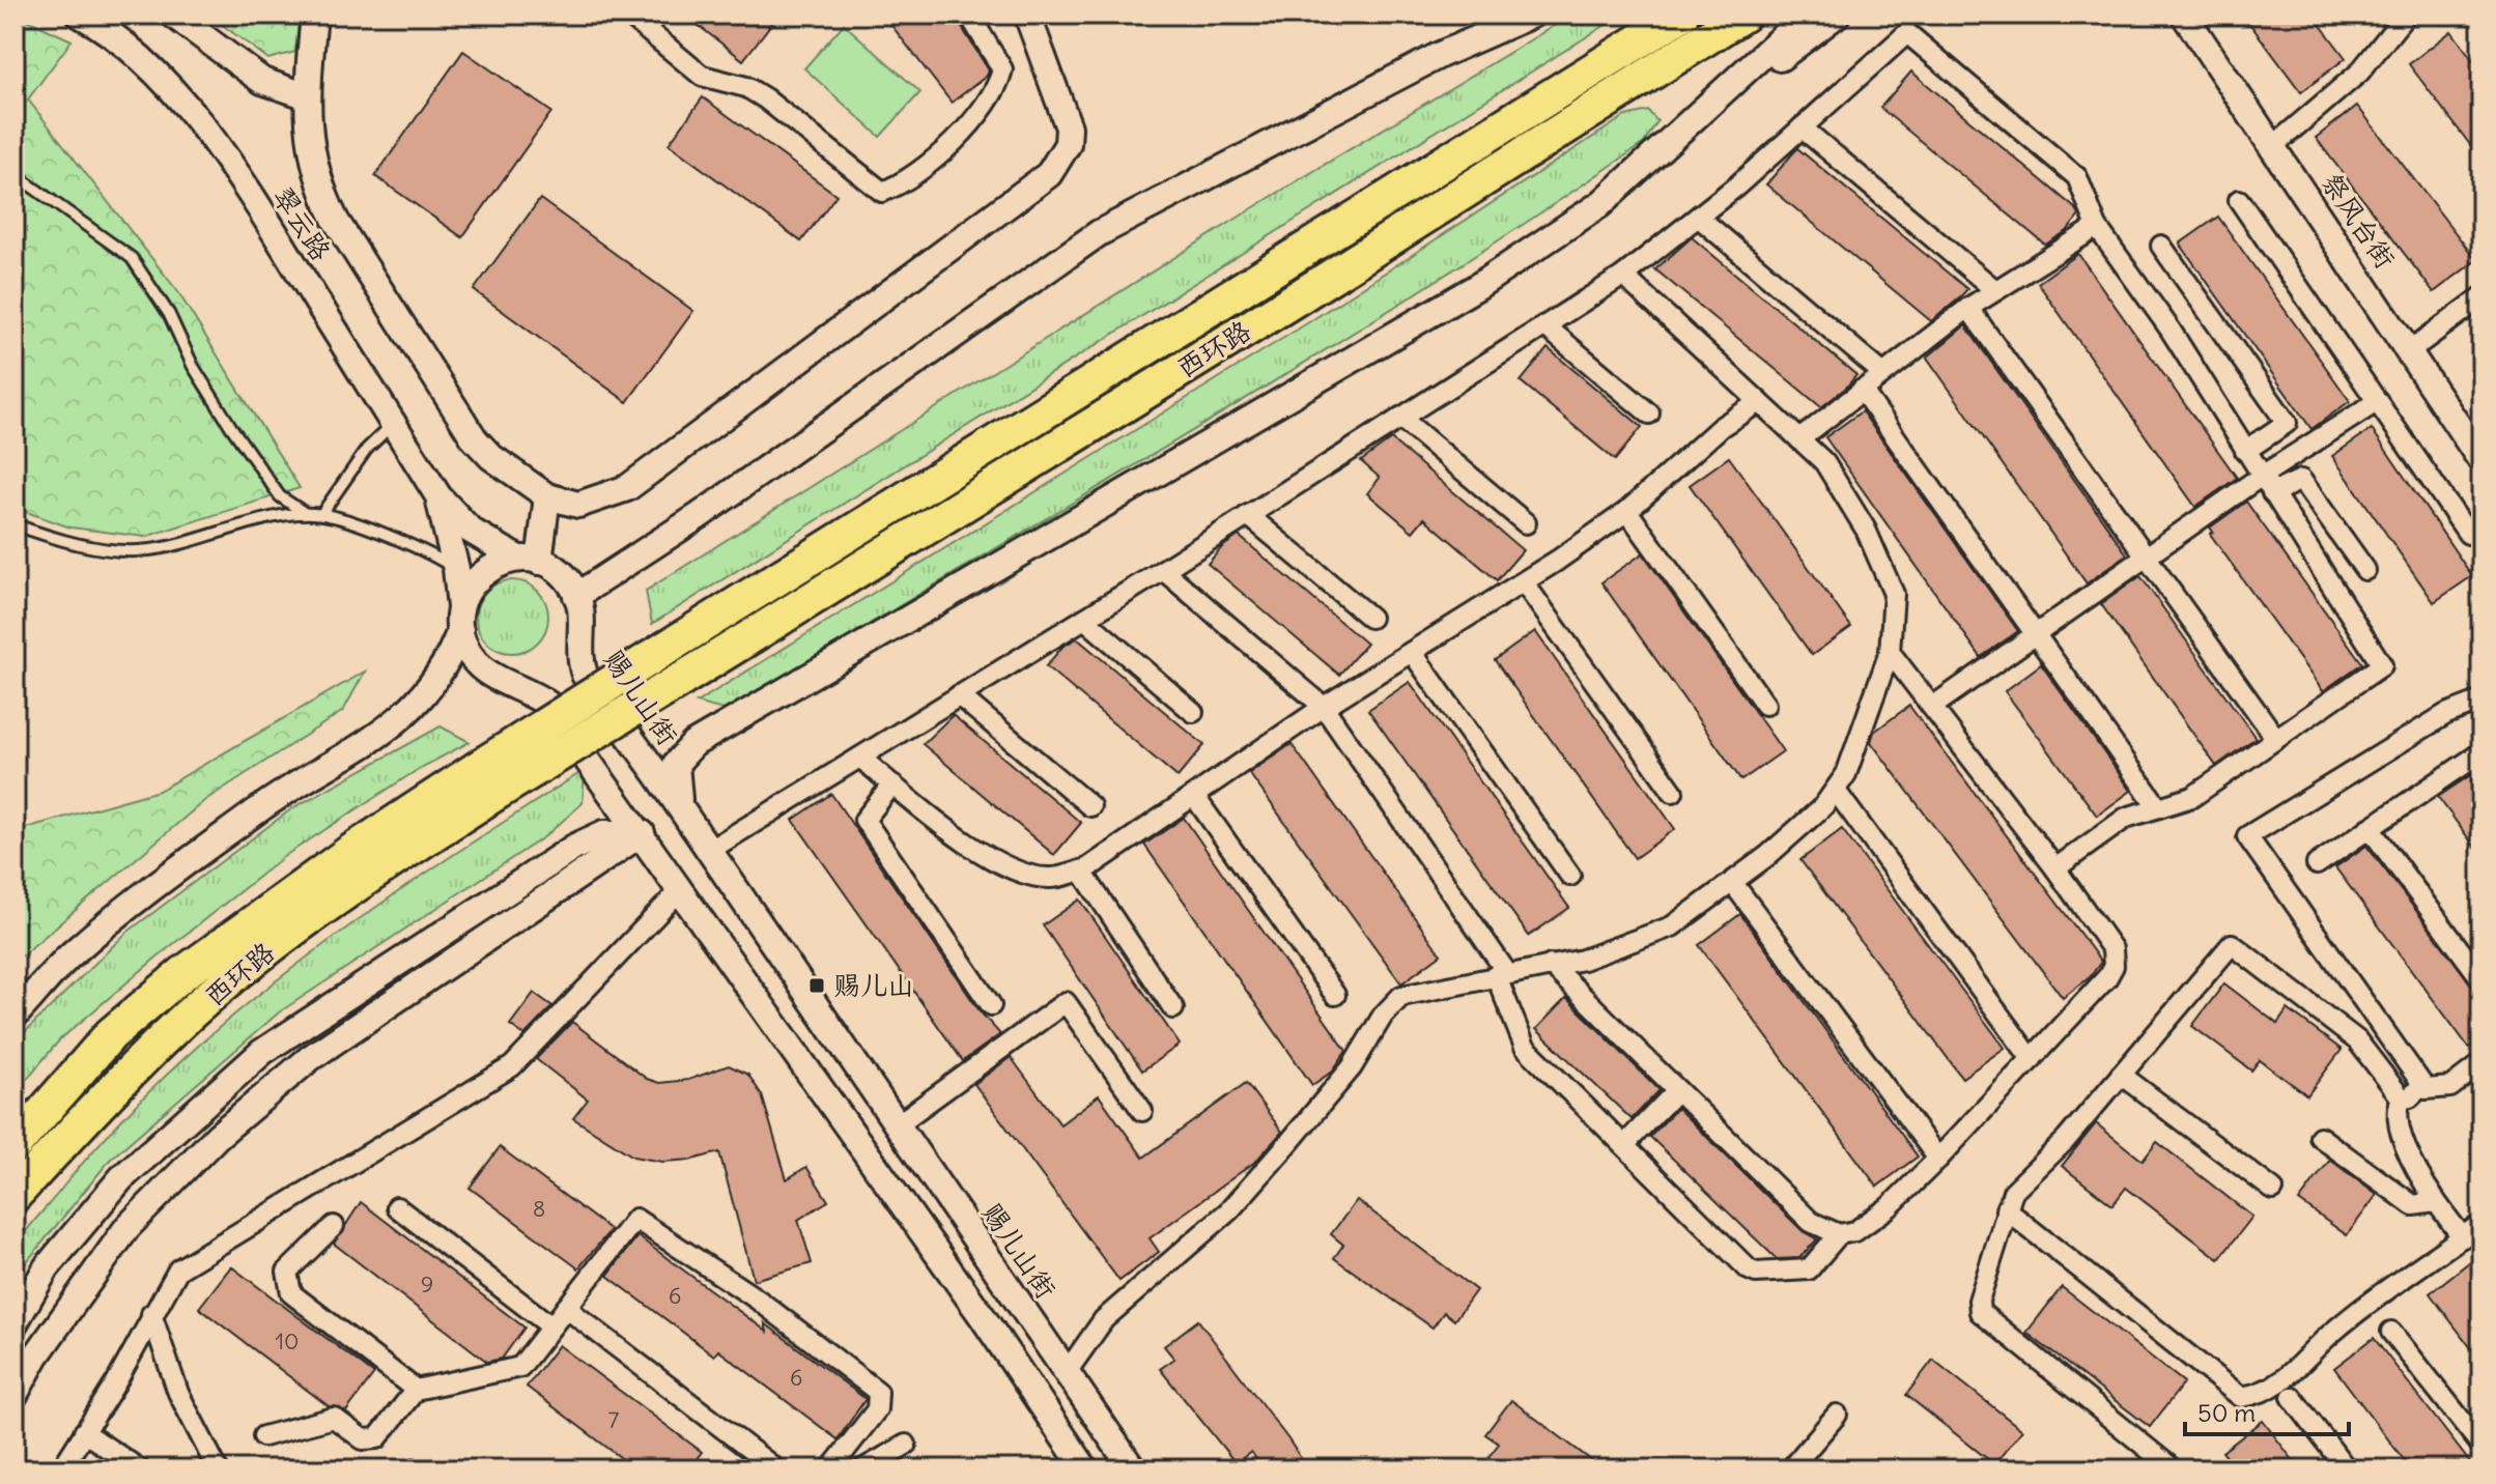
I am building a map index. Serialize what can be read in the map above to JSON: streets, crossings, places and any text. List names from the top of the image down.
{
  "streets": {
    "highway": ["西环路"],
    "main road": ["祭风台街", "翠云路", "赐儿山街"]
  },
  "places": {
    "transit": ["赐儿山"]
  },
  "house_numbers": [
    "8",
    "9",
    "6",
    "10",
    "6",
    "7"
  ],
  "scale_bar": "50 m"
}
